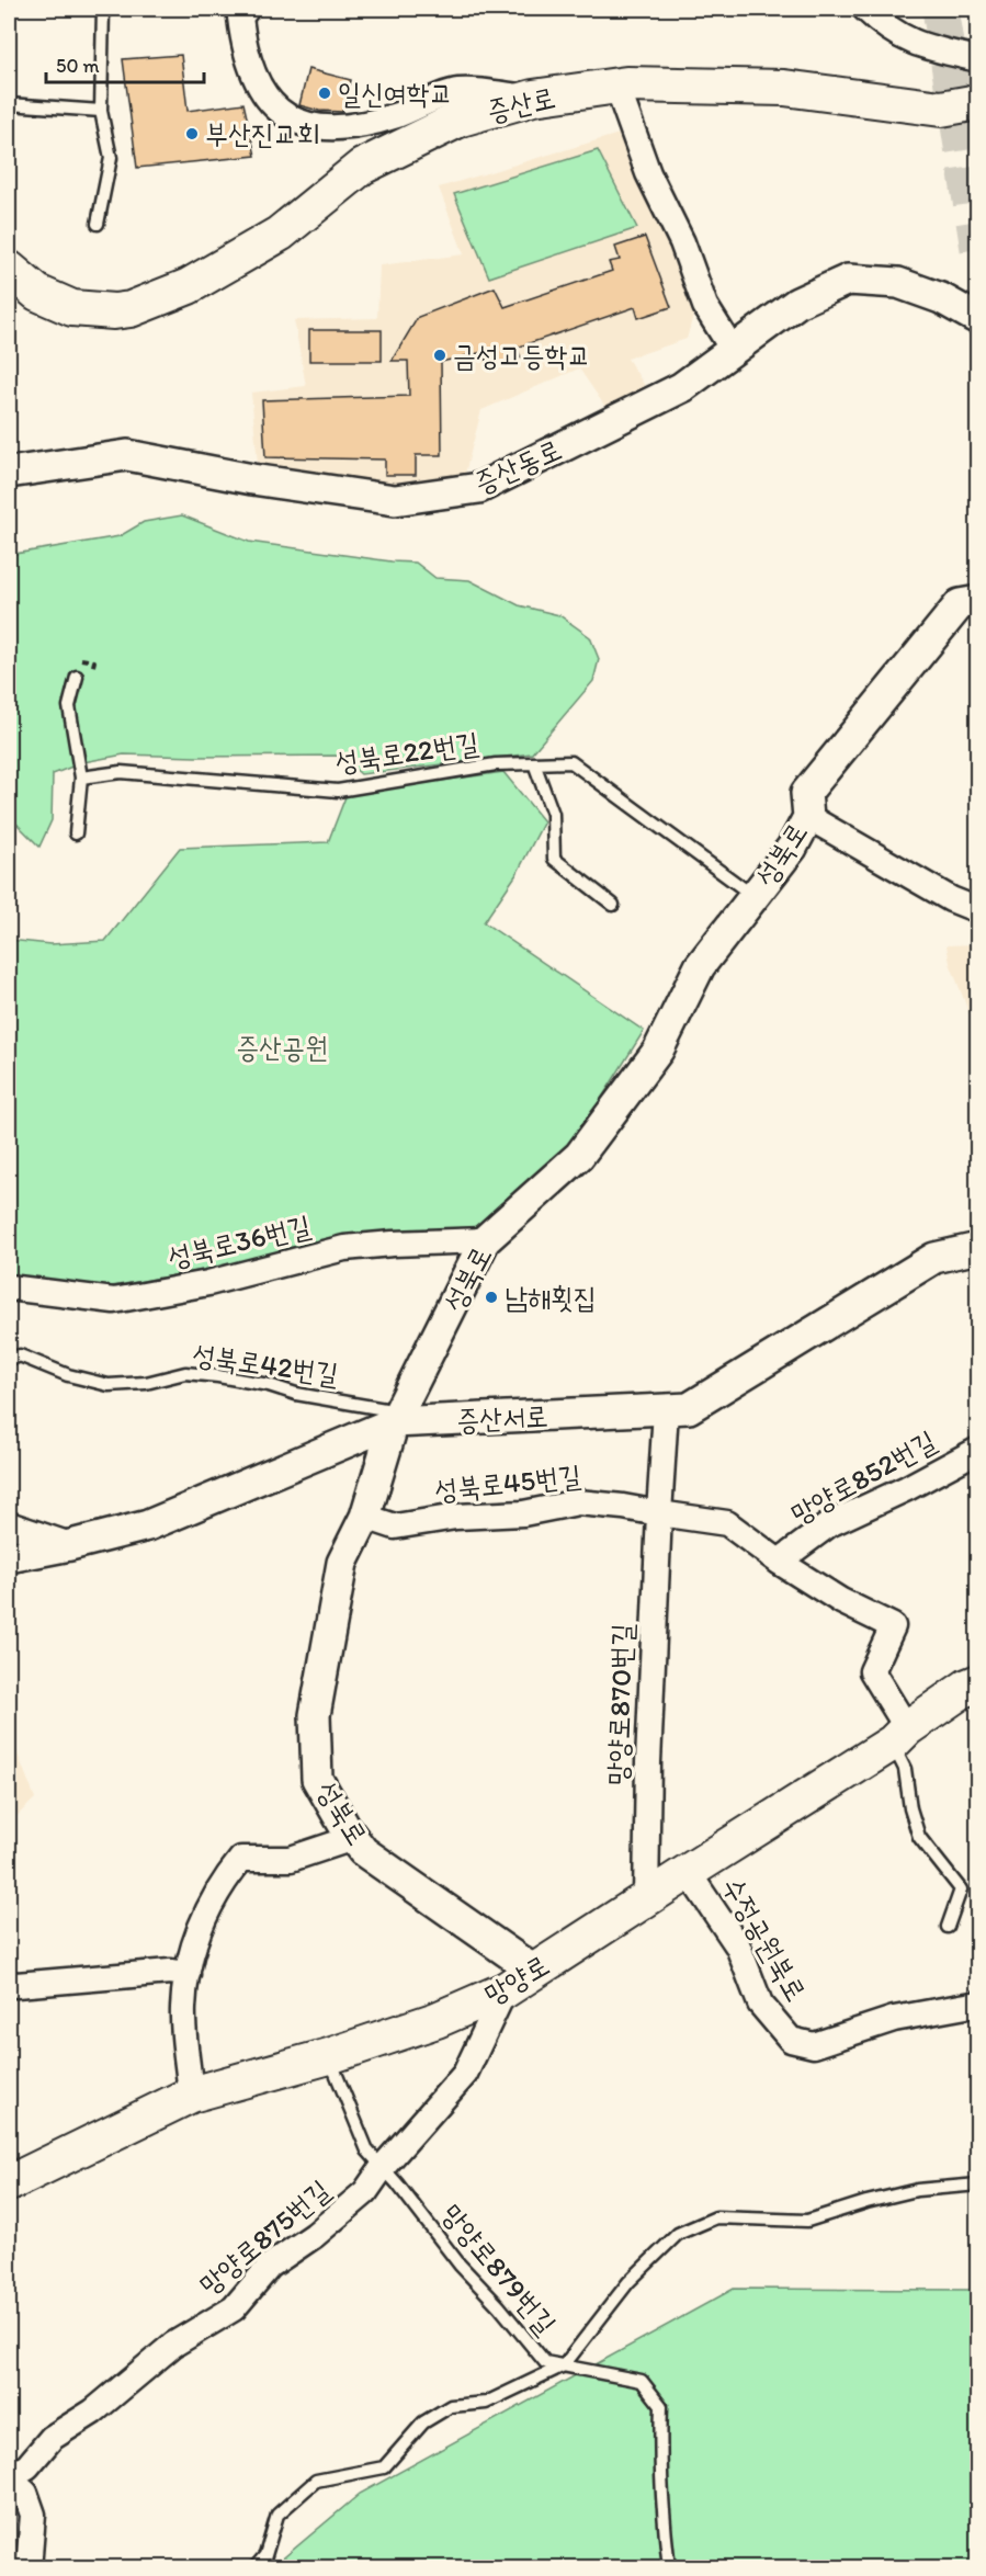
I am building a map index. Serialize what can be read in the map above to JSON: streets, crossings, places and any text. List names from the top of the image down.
{
  "streets": {
    "main road": ["증산로", "망양로"],
    "street": [
      "증산동로",
      "성북로",
      "성북로36번길",
      "증산서로",
      "망양로852번길",
      "성북로45번길",
      "망양로870번길",
      "수정공원북로",
      "망양로875번길"
    ],
    "lane": ["성북로22번길", "성북로42번길", "망양로879번길"]
  },
  "crossings": [
    ["성북로22번길", "성북로"],
    ["성북로", "성북로36번길"],
    ["성북로", "성북로42번길"],
    ["성북로", "증산서로"],
    ["성북로", "성북로45번길"],
    ["성북로", "망양로"],
    ["성북로42번길", "증산서로"],
    ["망양로852번길", "성북로45번길"],
    ["망양로852번길", "망양로870번길"],
    ["성북로45번길", "망양로870번길"],
    ["망양로870번길", "망양로"],
    ["수정공원북로", "망양로"],
    ["망양로", "망양로875번길"],
    ["망양로", "망양로879번길"],
    ["망양로875번길", "망양로879번길"]
  ],
  "parks": ["증산공원"],
  "places": [
    "일신여학교",
    "부산진교회",
    "금성고등학교",
    "남해횟집"
  ],
  "scale_bar": "50 m"
}
